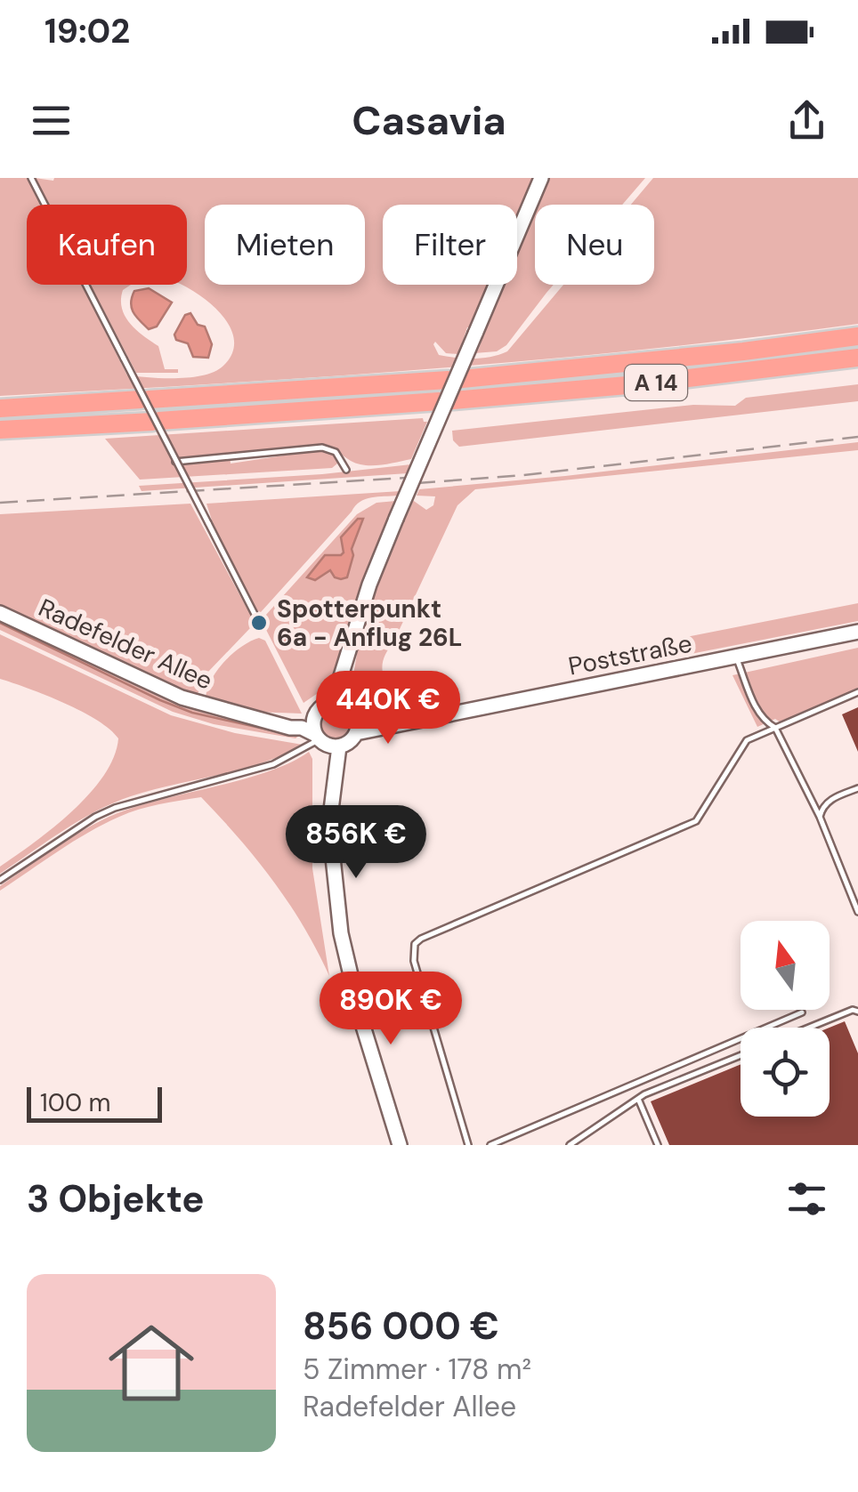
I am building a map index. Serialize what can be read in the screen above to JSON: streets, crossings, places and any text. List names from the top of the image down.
{
  "streets": {
    "highway": ["A 14"],
    "main road": ["Radefelder Allee", "Poststraße"]
  },
  "crossings": [
    ["Radefelder Allee", "Poststraße"]
  ],
  "places": ["Spotterpunkt 6a - Anflug 26L"],
  "scale_bar": "100 m",
  "north": "top",
  "page": {
    "status": "19:02",
    "header": "Casavia",
    "chip": [
      "Kaufen",
      "Mieten",
      "Filter",
      "Neu"
    ],
    "price": ["440K €", "856K €", "890K €"],
    "scale": "100 m",
    "heading": "3 Objekte",
    "list": [
      {
        "name": "856 000 €",
        "note": "5 Zimmer · 178 m² · Radefelder Allee"
      }
    ]
  }
}
